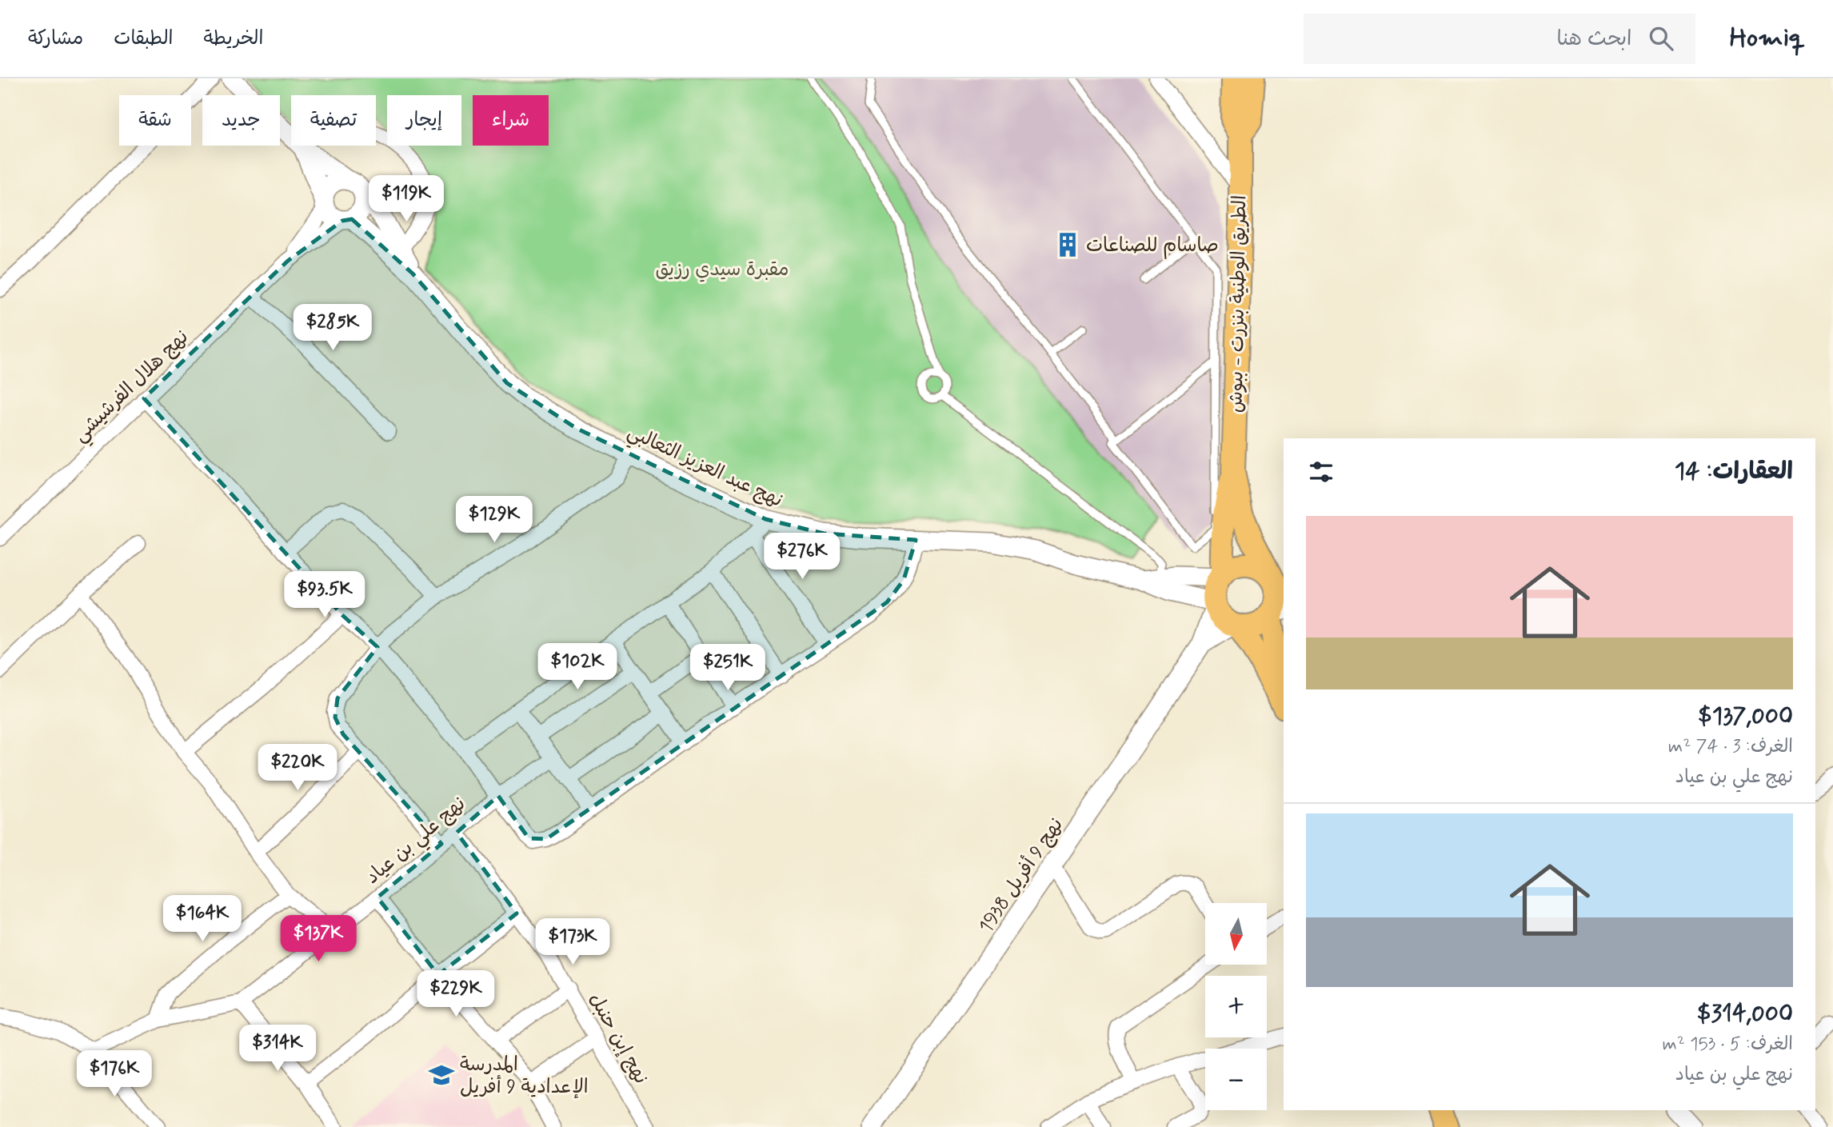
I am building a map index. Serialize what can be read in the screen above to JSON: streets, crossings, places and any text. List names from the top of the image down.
{
  "streets": {
    "main road": ["الطريق الوطنية بنزرت - ببوش"],
    "street": [
      "نهج هلال الفرشيشي",
      "نهج عبد العزيز الثعالبي",
      "نهج علي بن عياد",
      "نهج 9 أفريل 1938",
      "نهج إبن حنبل"
    ]
  },
  "crossings": [
    ["نهج هلال الفرشيشي", "نهج عبد العزيز الثعالبي"],
    ["نهج علي بن عياد", "نهج إبن حنبل"]
  ],
  "parks": ["مقبرة سيدي رزيق"],
  "places": {
    "building": ["صاسام للصناعات"],
    "school or university": ["المدرسة الإعدادية 9 أفريل"]
  },
  "north": "bottom",
  "page": {
    "header": "Homiq",
    "search": "ابحث هنا",
    "nav": ["الخريطة", "الطبقات", "مشاركة"],
    "chip": [
      "شراء",
      "إيجار",
      "تصفية",
      "جديد",
      "شقة"
    ],
    "price": [
      "$119K",
      "$285K",
      "$129K",
      "$276K",
      "$93.5K",
      "$102K",
      "$251K",
      "$220K",
      "$164K",
      "$137K",
      "$173K",
      "$229K",
      "$314K",
      "$176K"
    ],
    "heading": "العقارات: 14",
    "list": [
      {
        "name": "$137,000",
        "note": "الغرف: 3 · 74 m² · نهج علي بن عياد"
      },
      {
        "name": "$314,000",
        "note": "الغرف: 5 · 153 m² · نهج علي بن عياد"
      }
    ],
    "map_buttons": ["+", "−"]
  }
}
